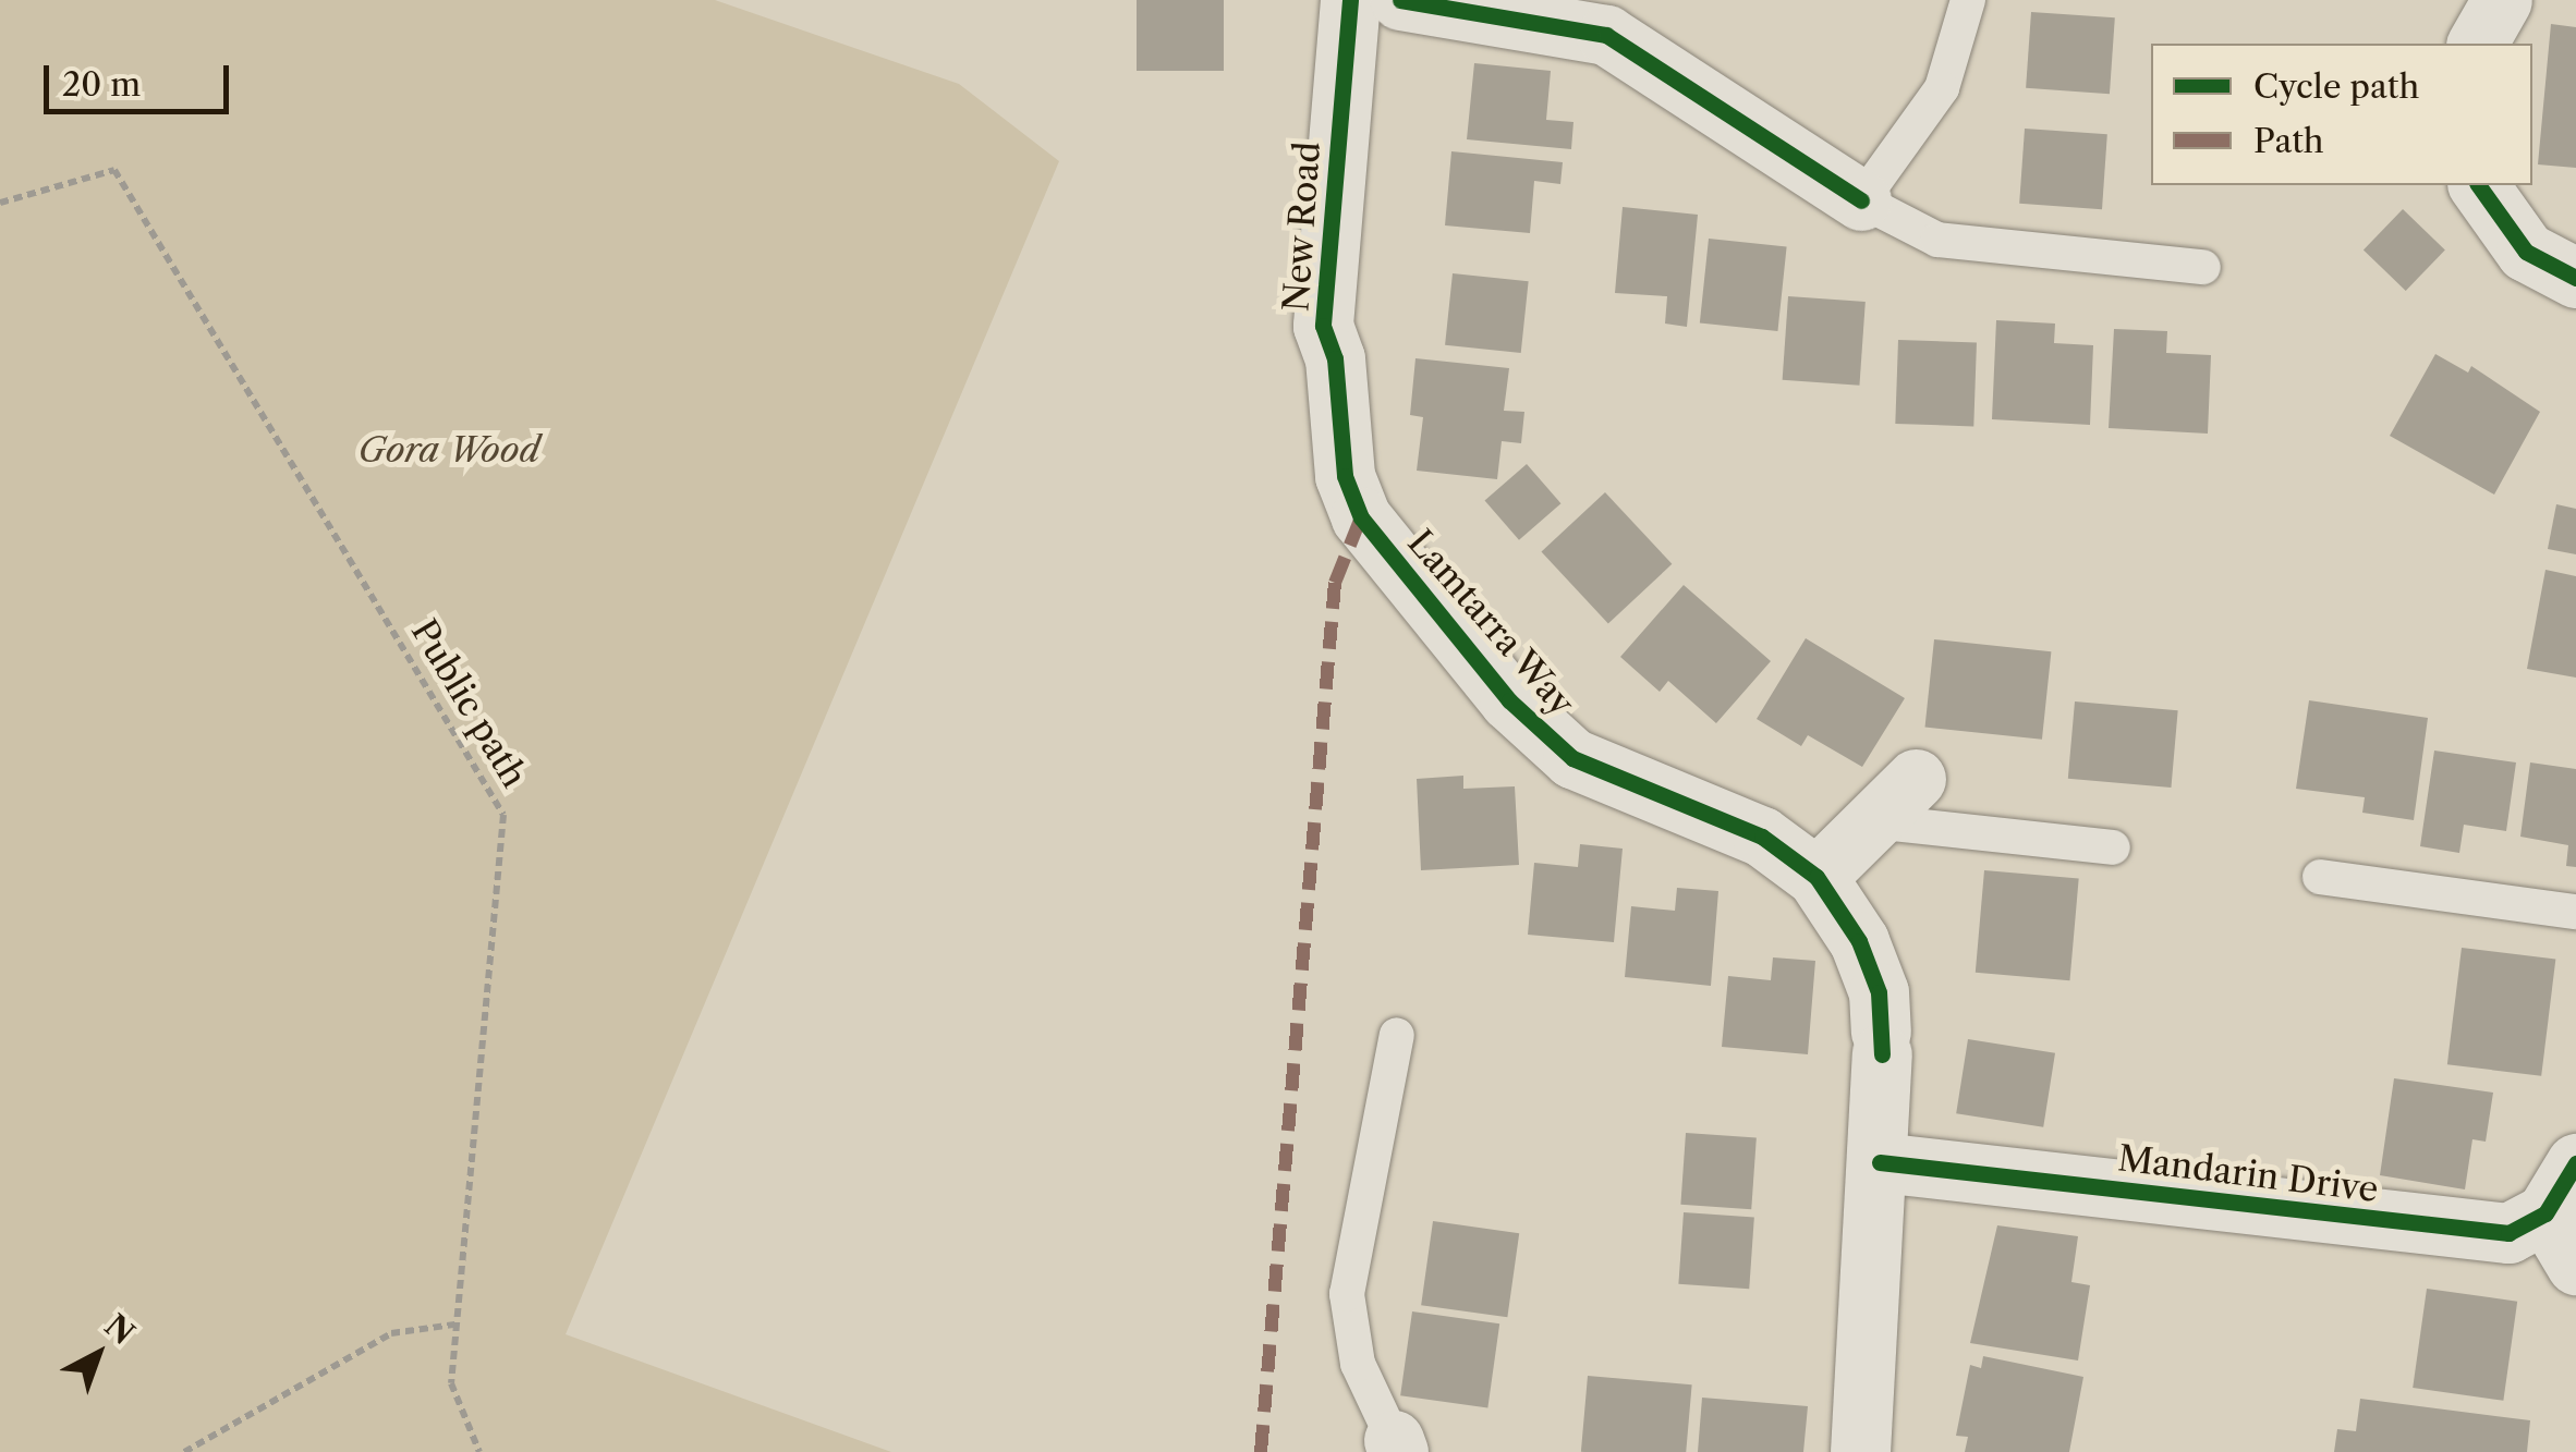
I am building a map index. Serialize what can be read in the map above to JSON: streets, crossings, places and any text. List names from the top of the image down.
{
  "streets": {
    "street": ["New Road", "Lamtarra Way", "Mandarin Drive"],
    "path": ["Public path"]
  },
  "crossings": [
    ["New Road", "Lamtarra Way"],
    ["Lamtarra Way", "Mandarin Drive"]
  ],
  "parks": ["Gora Wood"],
  "legend": ["Cycle path", "Path"],
  "scale_bar": "20 m",
  "north": "top right"
}
